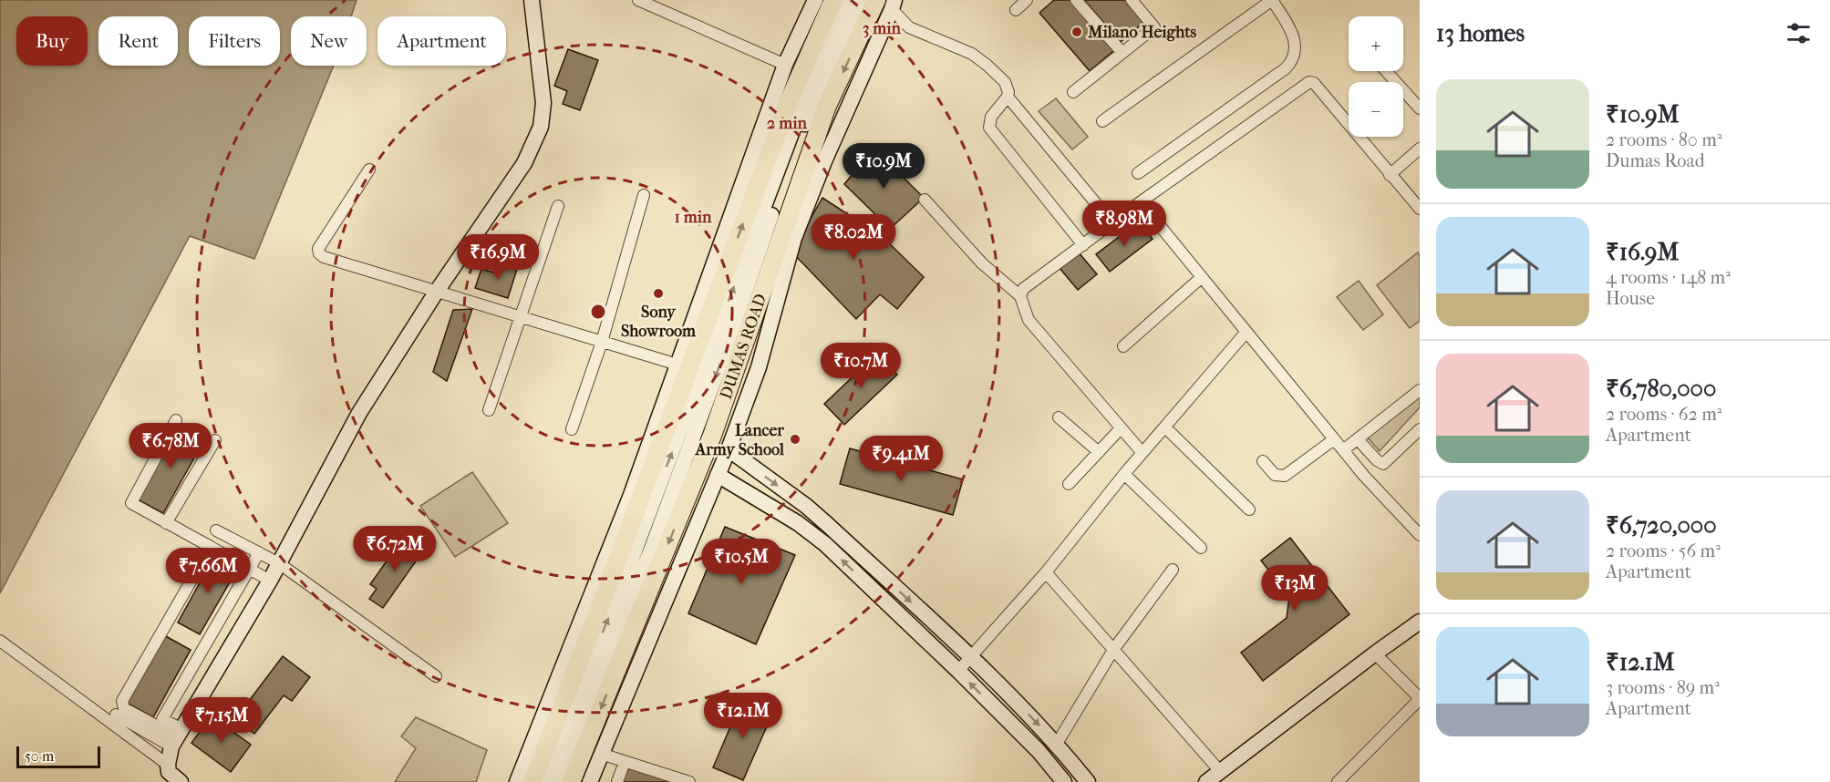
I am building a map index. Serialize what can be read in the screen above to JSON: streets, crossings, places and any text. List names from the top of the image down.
{
  "streets": {
    "main road": ["DUMAS ROAD"]
  },
  "places": ["Milano Heights", "Sony Showroom", "Lancer Army School"],
  "scale_bar": "50 m",
  "page": {
    "heading": "13 homes",
    "map_buttons": ["+", "−"],
    "chip": [
      "Buy",
      "Rent",
      "Filters",
      "New",
      "Apartment"
    ],
    "list": [
      {
        "name": "₹10.9M",
        "note": "2 rooms · 80 m² · Dumas Road"
      },
      {
        "name": "₹16.9M",
        "note": "4 rooms · 148 m² · House"
      },
      {
        "name": "₹6,780,000",
        "note": "2 rooms · 62 m² · Apartment"
      },
      {
        "name": "₹6,720,000",
        "note": "2 rooms · 56 m² · Apartment"
      },
      {
        "name": "₹12.1M",
        "note": "3 rooms · 89 m² · Apartment"
      }
    ],
    "price": [
      "₹10.9M",
      "₹8.98M",
      "₹8.02M",
      "₹16.9M",
      "₹10.7M",
      "₹6.78M",
      "₹9.41M",
      "₹6.72M",
      "₹10.5M",
      "₹7.66M",
      "₹13M",
      "₹12.1M",
      "₹7.15M"
    ],
    "scale": "50 m"
  },
  "rings": ["3 min", "2 min", "1 min"]
}
